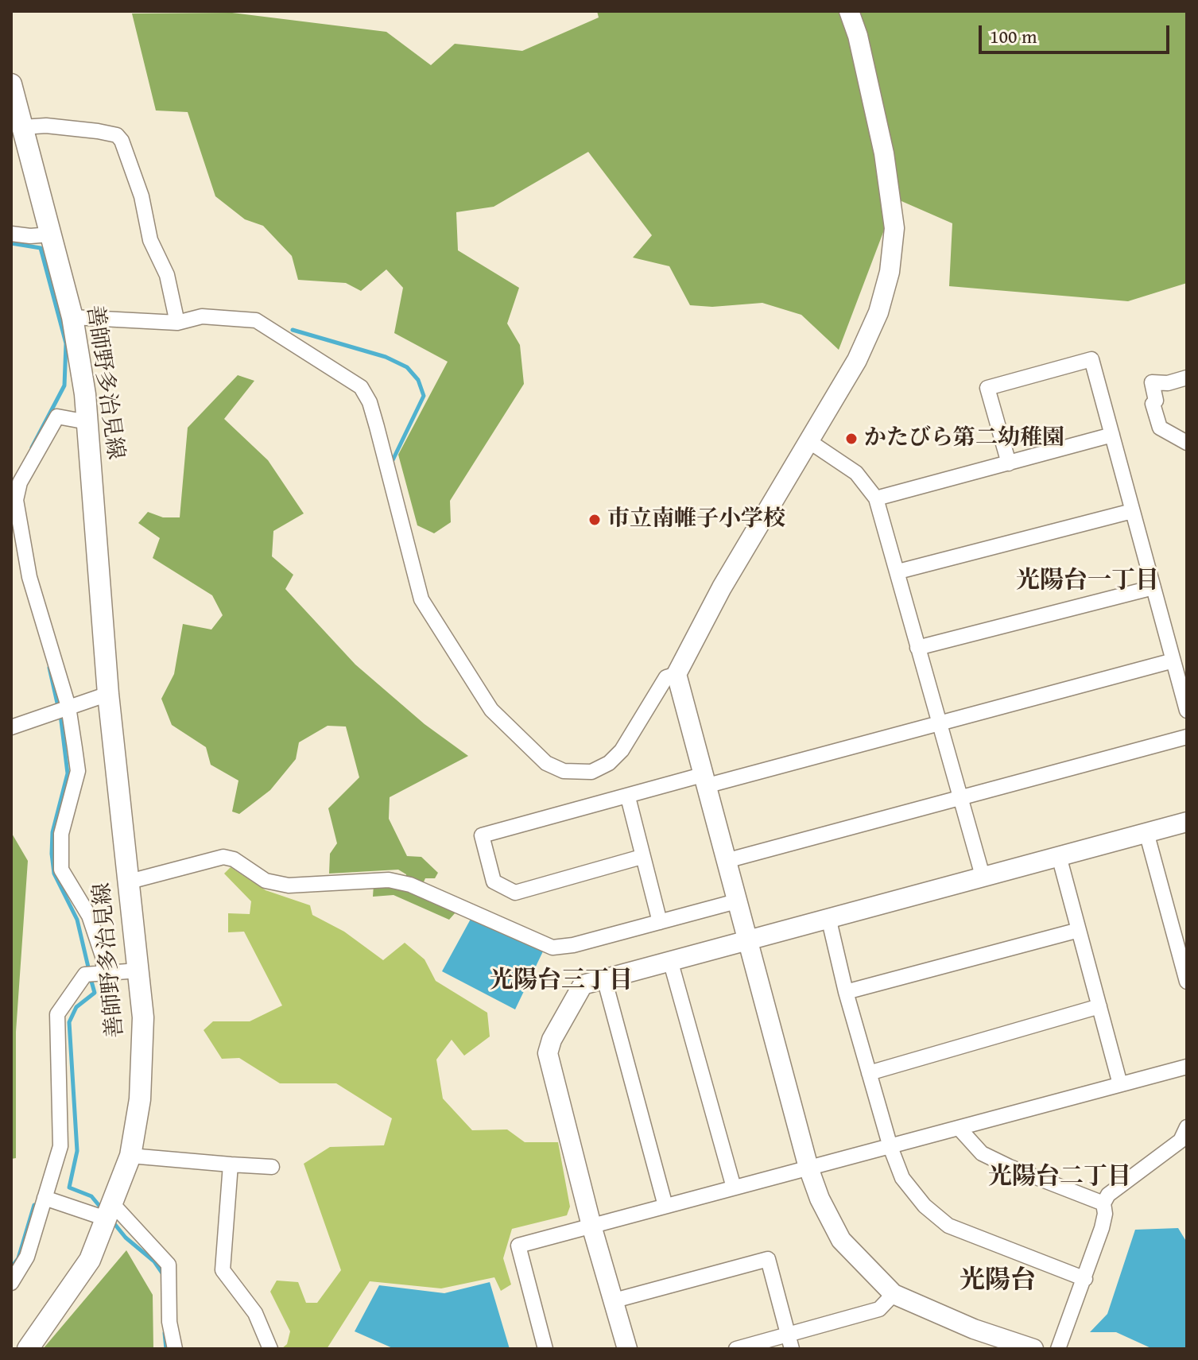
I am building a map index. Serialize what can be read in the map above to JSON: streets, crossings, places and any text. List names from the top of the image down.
{
  "streets": {
    "main road": ["善師野多治見線"]
  },
  "districts": [
    "光陽台一丁目",
    "光陽台三丁目",
    "光陽台二丁目",
    "光陽台"
  ],
  "places": ["かたびら第二幼稚園", "市立南帷子小学校"],
  "scale_bar": "100 m"
}
